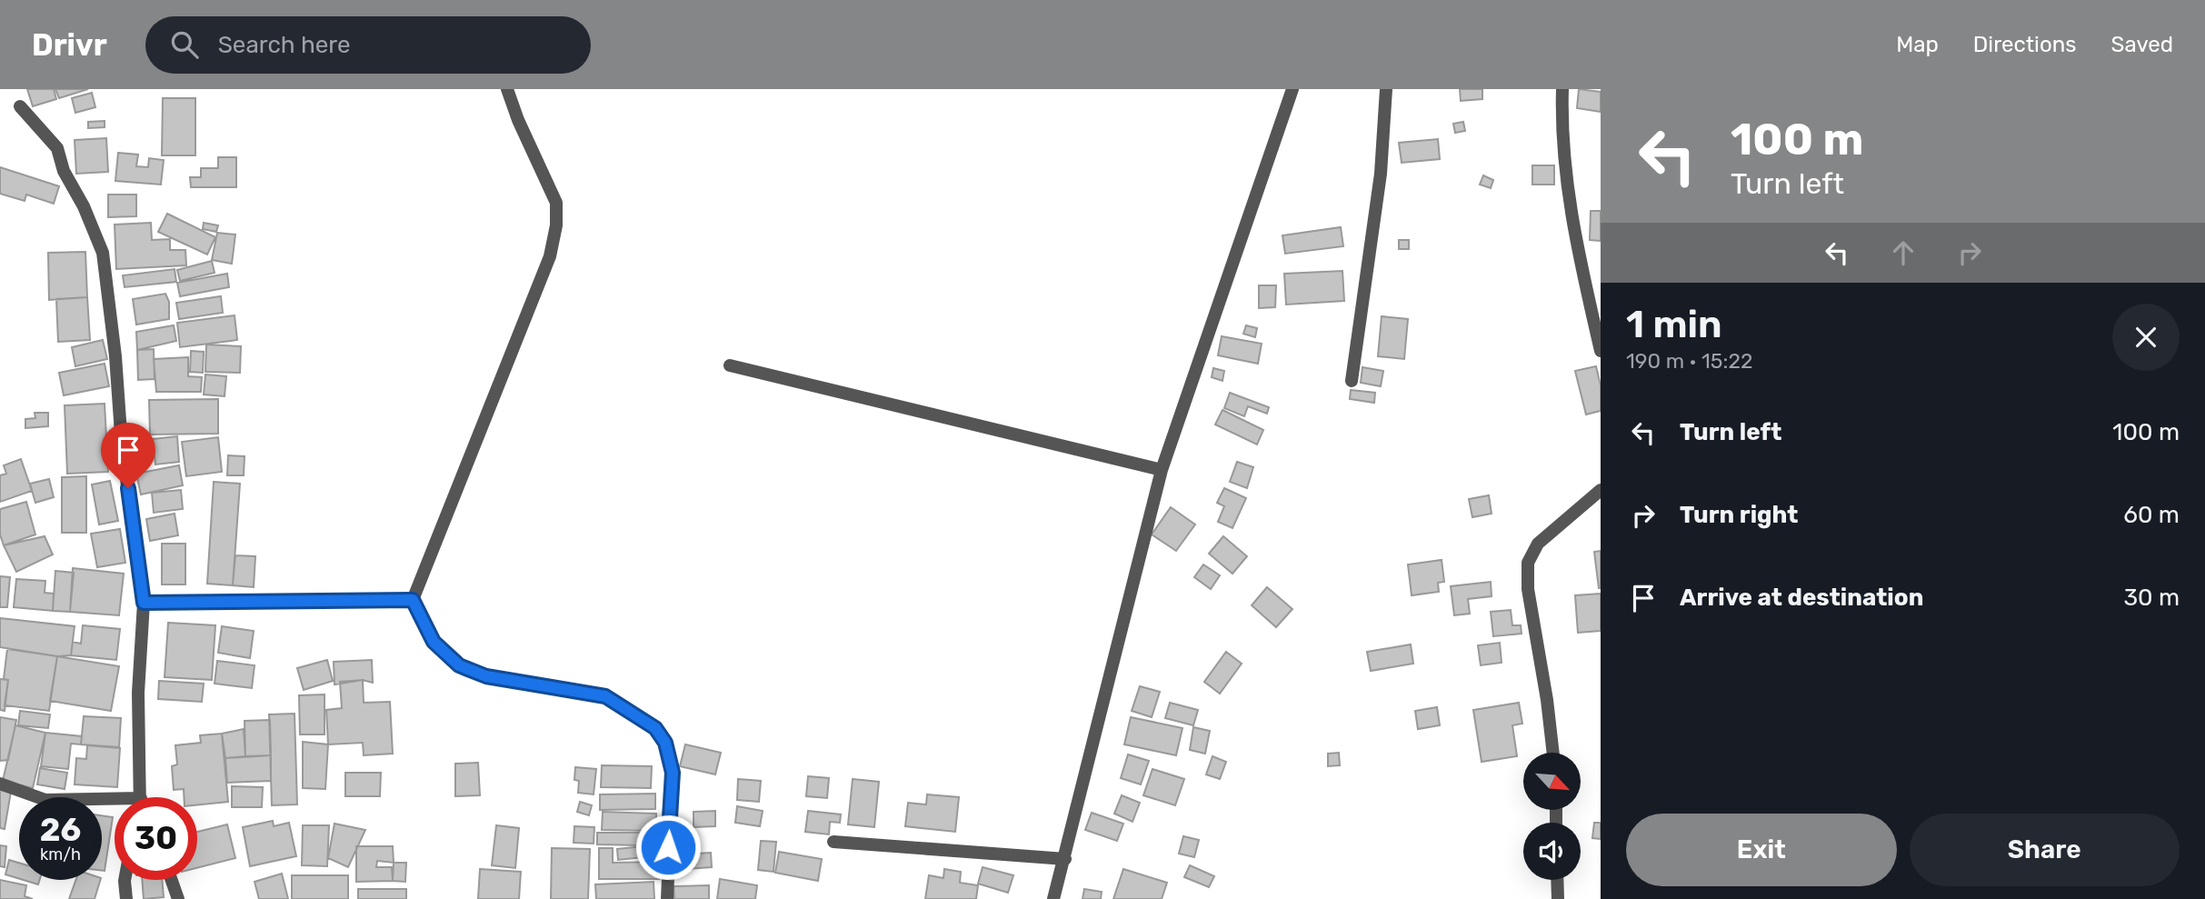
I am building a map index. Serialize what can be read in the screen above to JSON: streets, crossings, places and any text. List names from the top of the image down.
{
  "north": "bottom right",
  "page": {
    "header": "Drivr",
    "search": "Search here",
    "nav": ["Map", "Directions", "Saved"],
    "turn": ["100 m", "Turn left"],
    "heading": ["1 min", "190 m · 15:22"],
    "list": [
      {
        "name": "Turn left",
        "value": "100 m"
      },
      {
        "name": "Turn right",
        "value": "60 m"
      },
      {
        "name": "Arrive at destination",
        "value": "30 m"
      }
    ],
    "speed": "26 km/h",
    "limit": "30",
    "buttons": ["Exit", "Share"]
  }
}
